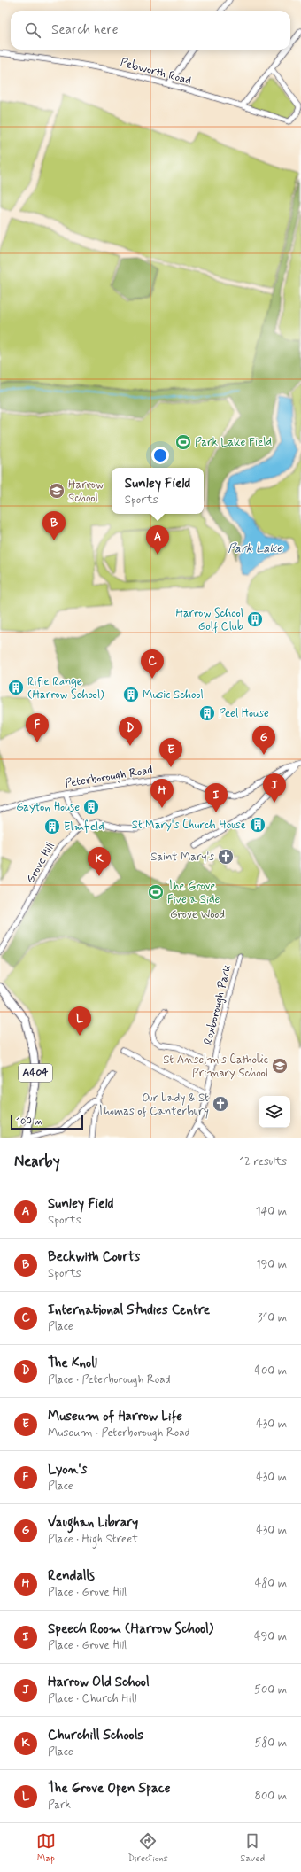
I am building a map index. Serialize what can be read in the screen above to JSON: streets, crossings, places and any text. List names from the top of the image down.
{
  "streets": {
    "main road": ["A404"],
    "street": [
      "Pebworth Road",
      "Peterborough Road",
      "Grove Hill",
      "Roxborough Park"
    ]
  },
  "water": ["Park Lake"],
  "parks": ["Grove Wood"],
  "places": {
    "sports": ["Park Lake Field", "The Grove Five a Side"],
    "school or university": ["Harrow School", "St Anselm's Catholic Primary School"],
    "building": [
      "Harrow School Golf Club",
      "Rifle Range (Harrow School)",
      "Music School",
      "Peel House",
      "Gayton House",
      "St Mary's Church House",
      "Elmfield"
    ],
    "church": ["Saint Mary's", "Our Lady & St Thomas of Canterbury"]
  },
  "scale_bar": "100 m",
  "page": {
    "search": "Search here",
    "popup": ["Sunley Field", "Sports"],
    "pins": [
      "B",
      "A",
      "C",
      "F",
      "D",
      "G",
      "E",
      "J",
      "H",
      "I",
      "K",
      "L"
    ],
    "scale": "100 m",
    "heading": ["Nearby", "12 results"],
    "list": [
      {
        "mark": "A",
        "name": "Sunley Field",
        "note": "Sports",
        "value": "140 m"
      },
      {
        "mark": "B",
        "name": "Beckwith Courts",
        "note": "Sports",
        "value": "190 m"
      },
      {
        "mark": "C",
        "name": "International Studies Centre",
        "note": "Place",
        "value": "310 m"
      },
      {
        "mark": "D",
        "name": "The Knoll",
        "note": "Place · Peterborough Road",
        "value": "400 m"
      },
      {
        "mark": "E",
        "name": "Museum of Harrow Life",
        "note": "Museum · Peterborough Road",
        "value": "430 m"
      },
      {
        "mark": "F",
        "name": "Lyon's",
        "note": "Place",
        "value": "430 m"
      },
      {
        "mark": "G",
        "name": "Vaughan Library",
        "note": "Place · High Street",
        "value": "430 m"
      },
      {
        "mark": "H",
        "name": "Rendalls",
        "note": "Place · Grove Hill",
        "value": "480 m"
      },
      {
        "mark": "I",
        "name": "Speech Room (Harrow School)",
        "note": "Place · Grove Hill",
        "value": "490 m"
      },
      {
        "mark": "J",
        "name": "Harrow Old School",
        "note": "Place · Church Hill",
        "value": "500 m"
      },
      {
        "mark": "K",
        "name": "Churchill Schools",
        "note": "Place",
        "value": "580 m"
      },
      {
        "mark": "L",
        "name": "The Grove Open Space",
        "note": "Park",
        "value": "800 m"
      }
    ],
    "nav": ["Map", "Directions", "Saved"]
  }
}
